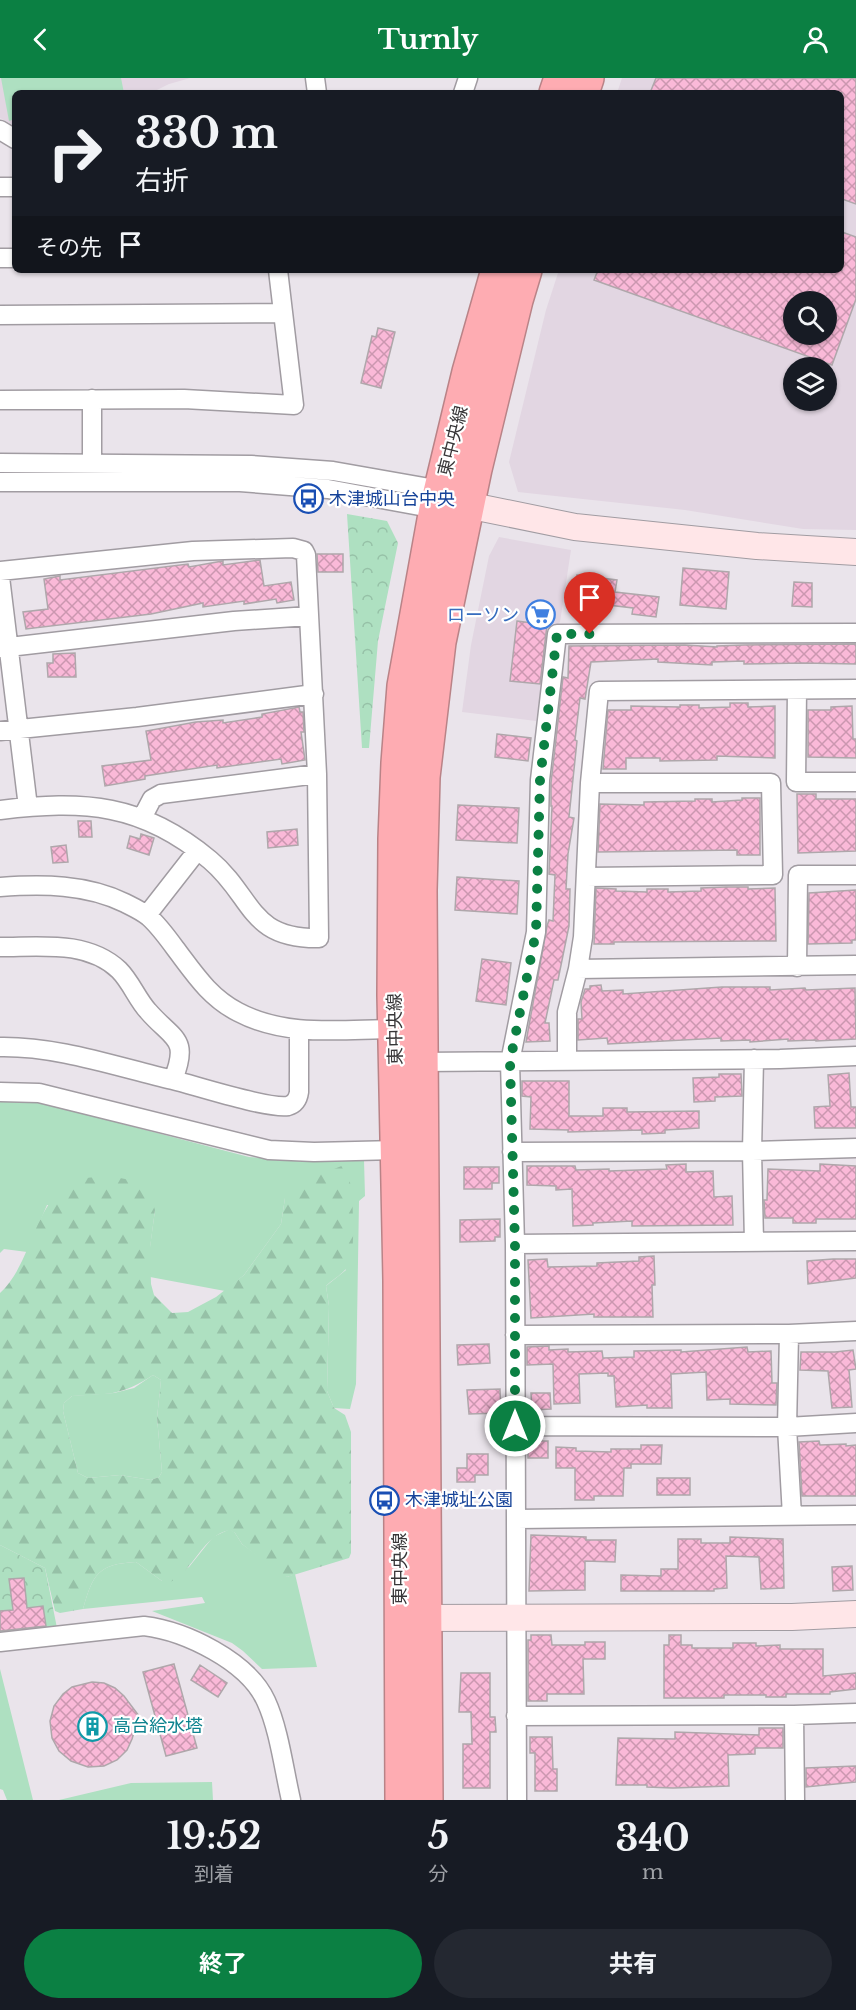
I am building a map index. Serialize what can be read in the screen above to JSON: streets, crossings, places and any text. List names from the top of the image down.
{
  "streets": {
    "highway": ["東中央線"]
  },
  "places": {
    "bus stop": ["木津城山台中央", "木津城址公園"],
    "supermarket": ["ローソン"],
    "building": ["高台給水塔"]
  },
  "page": {
    "header": "Turnly",
    "turn": ["330 m", "右折"],
    "then": "その先",
    "eta": [
      "19:52",
      "到着",
      "5",
      "分",
      "340",
      "m"
    ],
    "buttons": ["終了", "共有"]
  }
}
